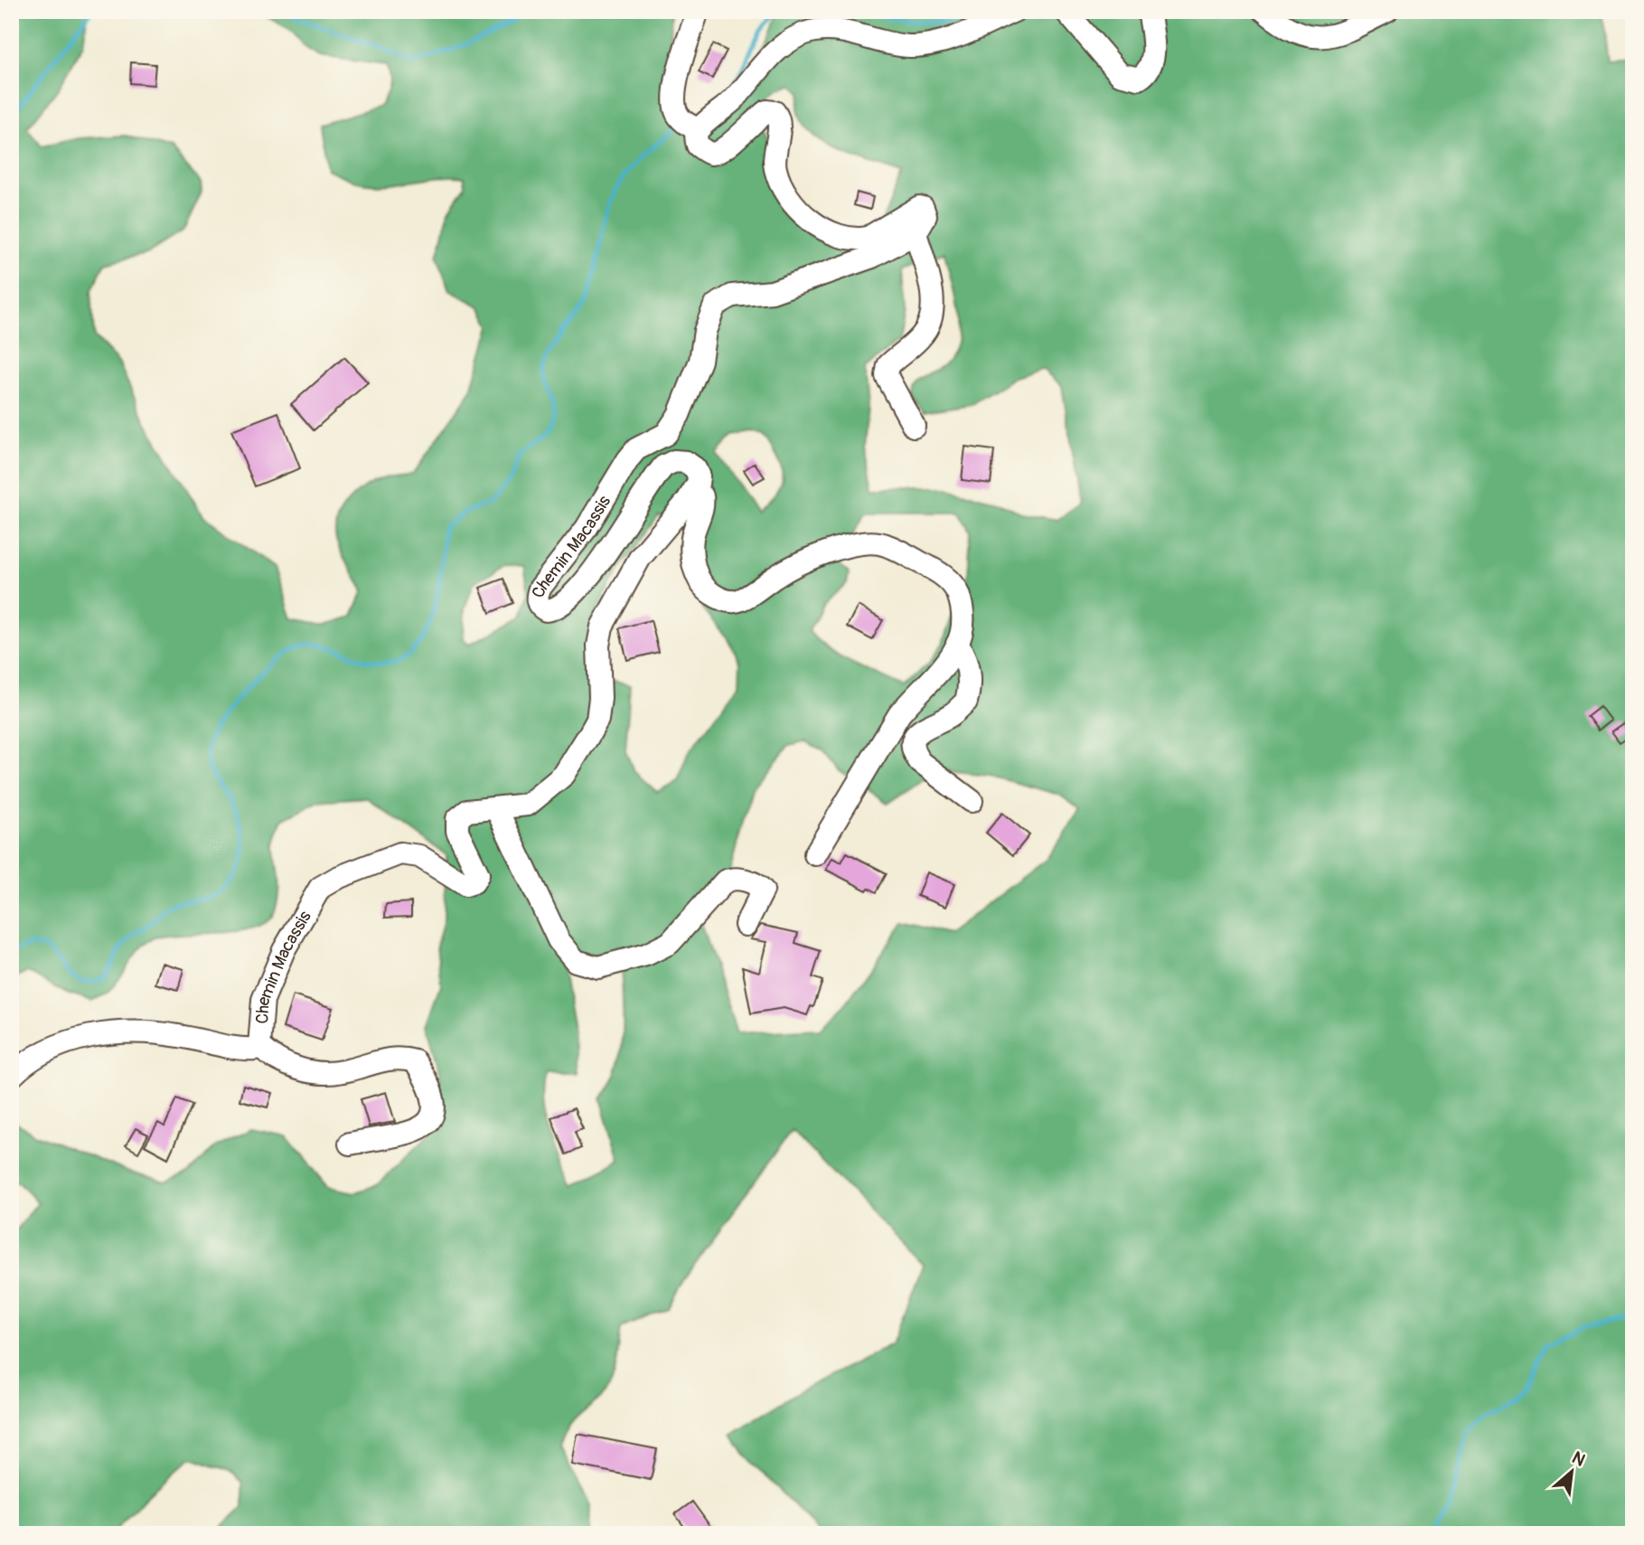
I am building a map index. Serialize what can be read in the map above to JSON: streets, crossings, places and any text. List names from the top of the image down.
{
  "streets": {
    "street": ["Chemin Macassis"]
  },
  "north": "top right"
}
